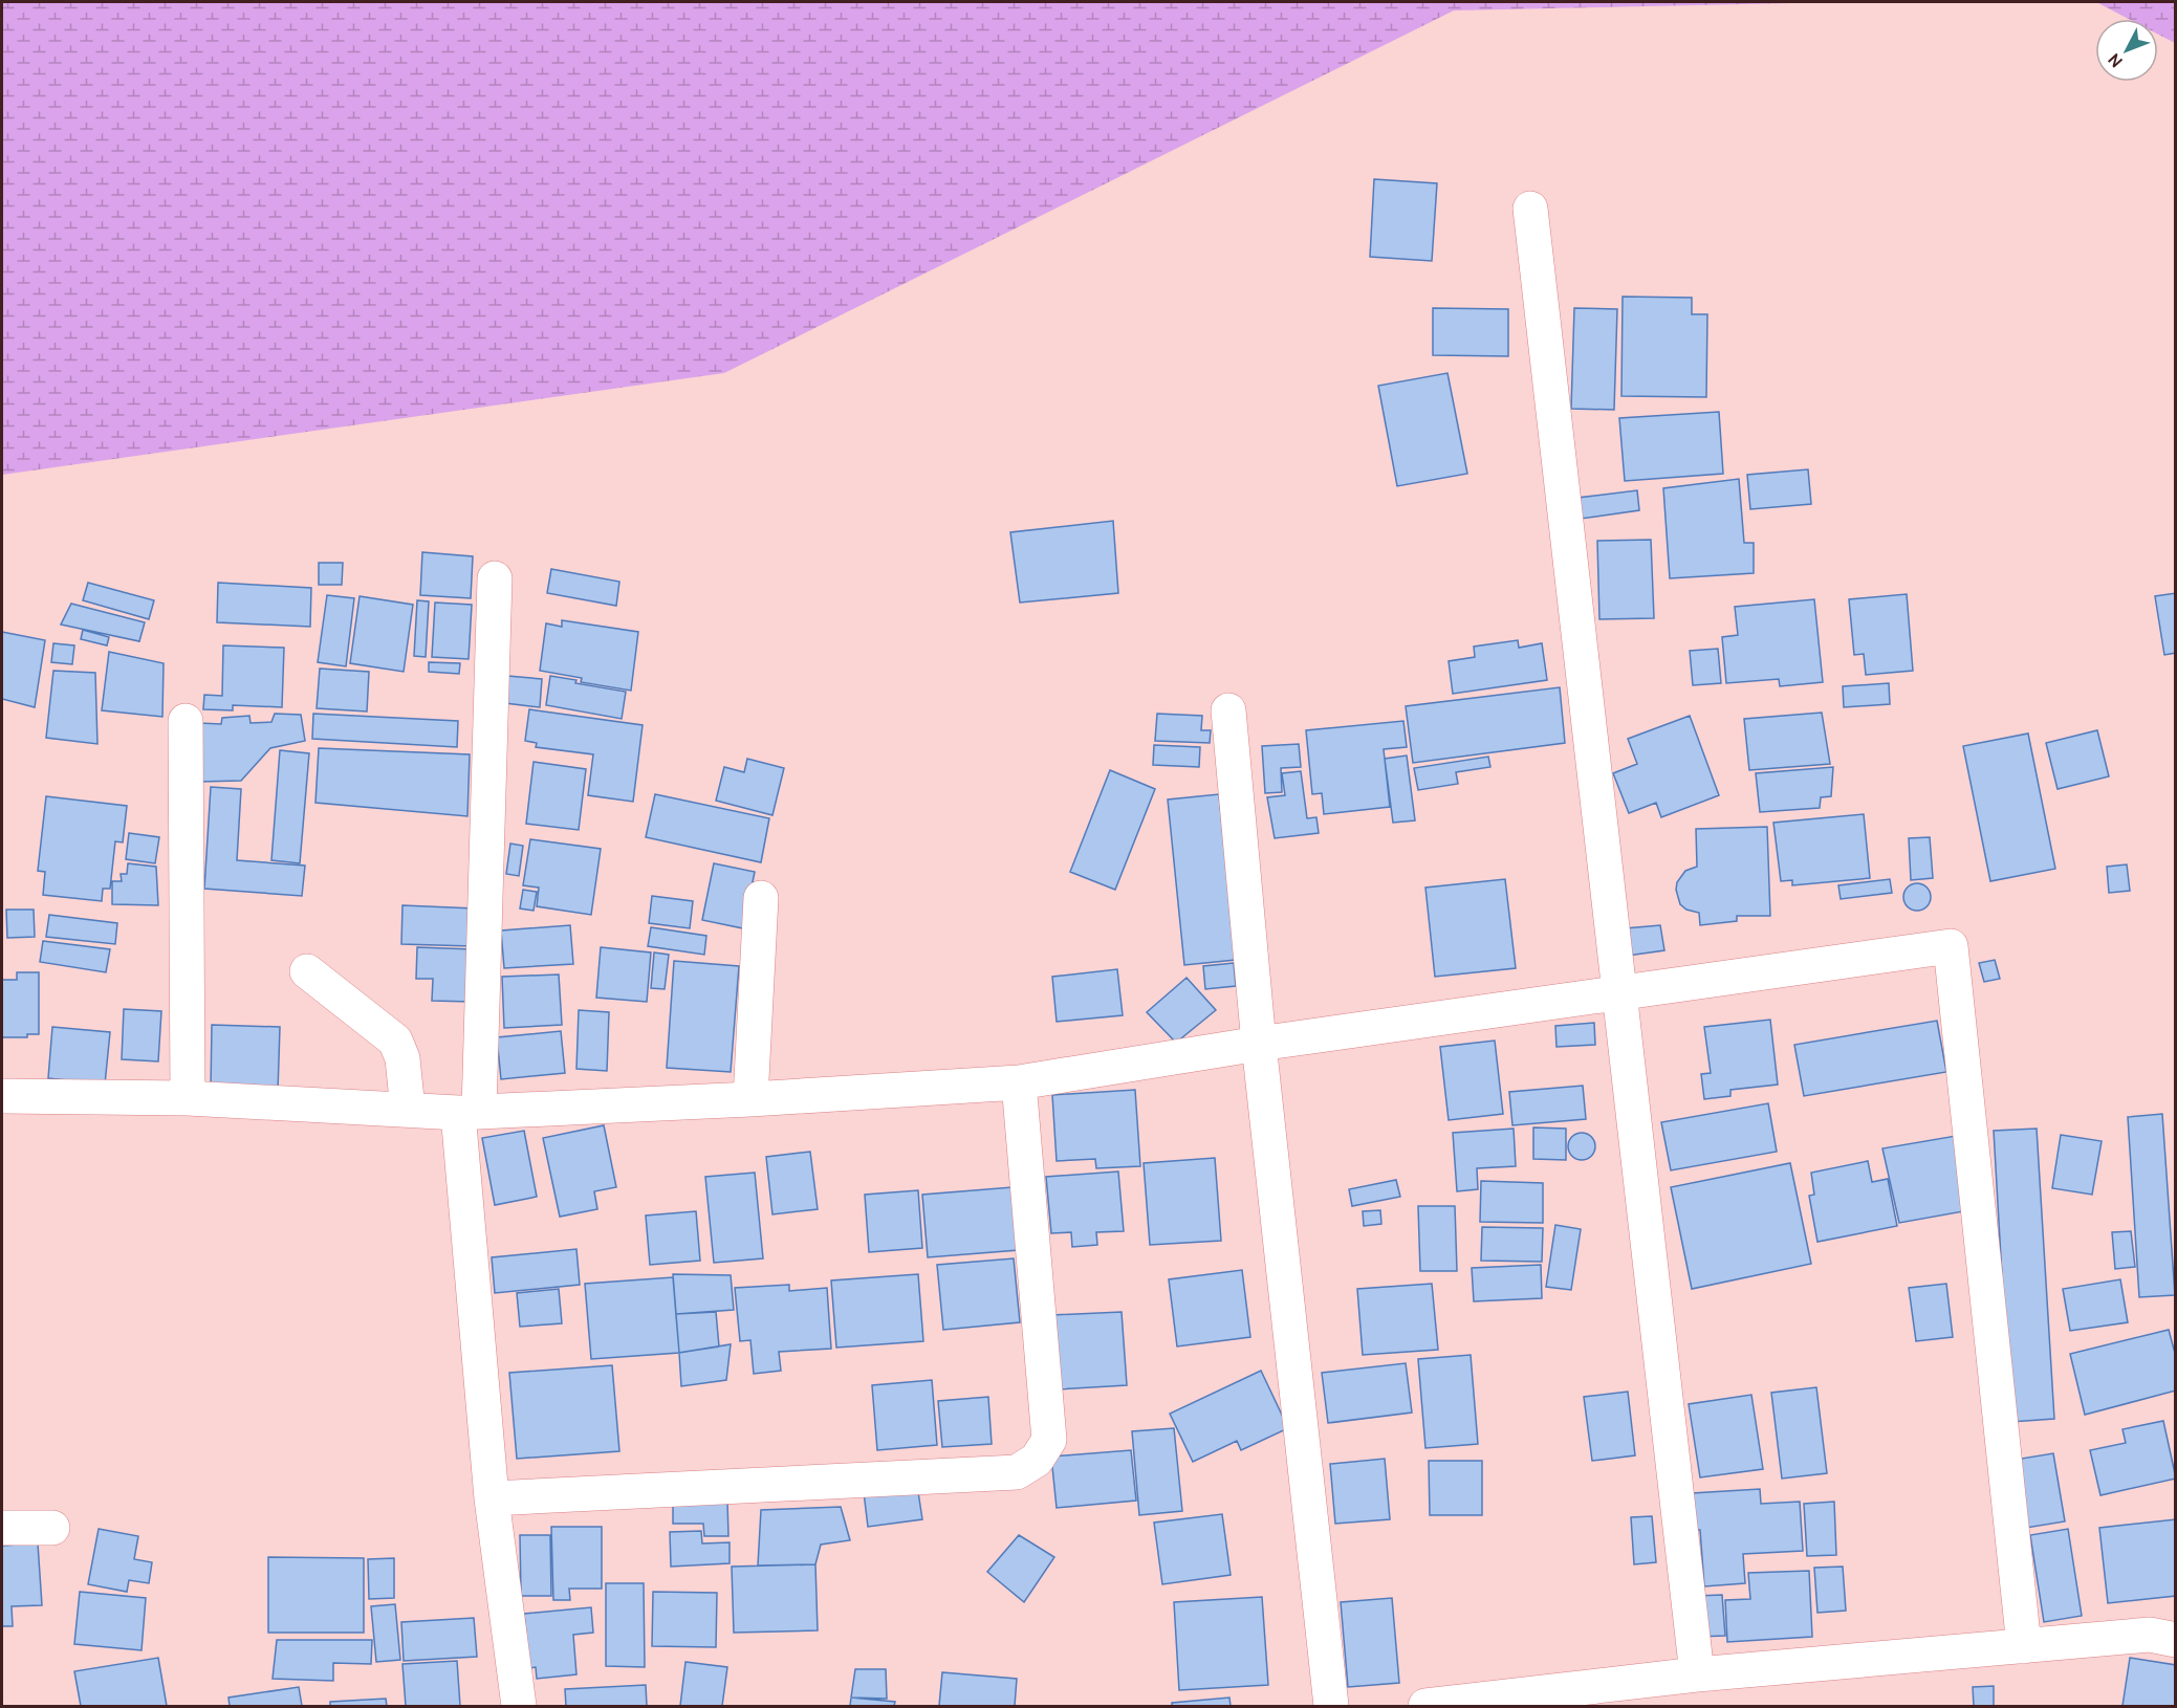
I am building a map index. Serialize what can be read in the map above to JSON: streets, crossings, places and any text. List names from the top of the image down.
{
  "north": "bottom left"
}
